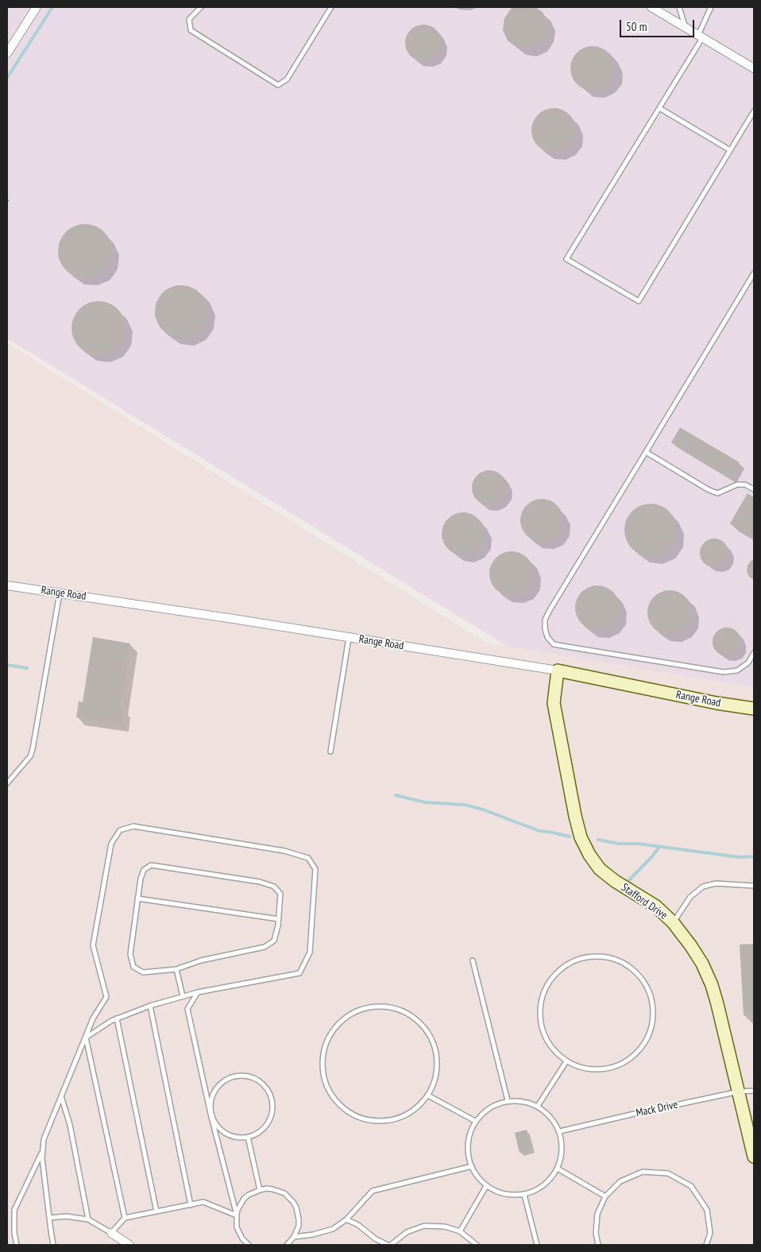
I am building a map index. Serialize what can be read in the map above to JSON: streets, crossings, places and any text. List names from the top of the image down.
{
  "streets": {
    "street": ["Range Road", "Stafford Drive"],
    "lane": ["Mack Drive"]
  },
  "crossings": [
    ["Range Road", "Stafford Drive"],
    ["Stafford Drive", "Mack Drive"]
  ],
  "scale_bar": "50 m"
}
